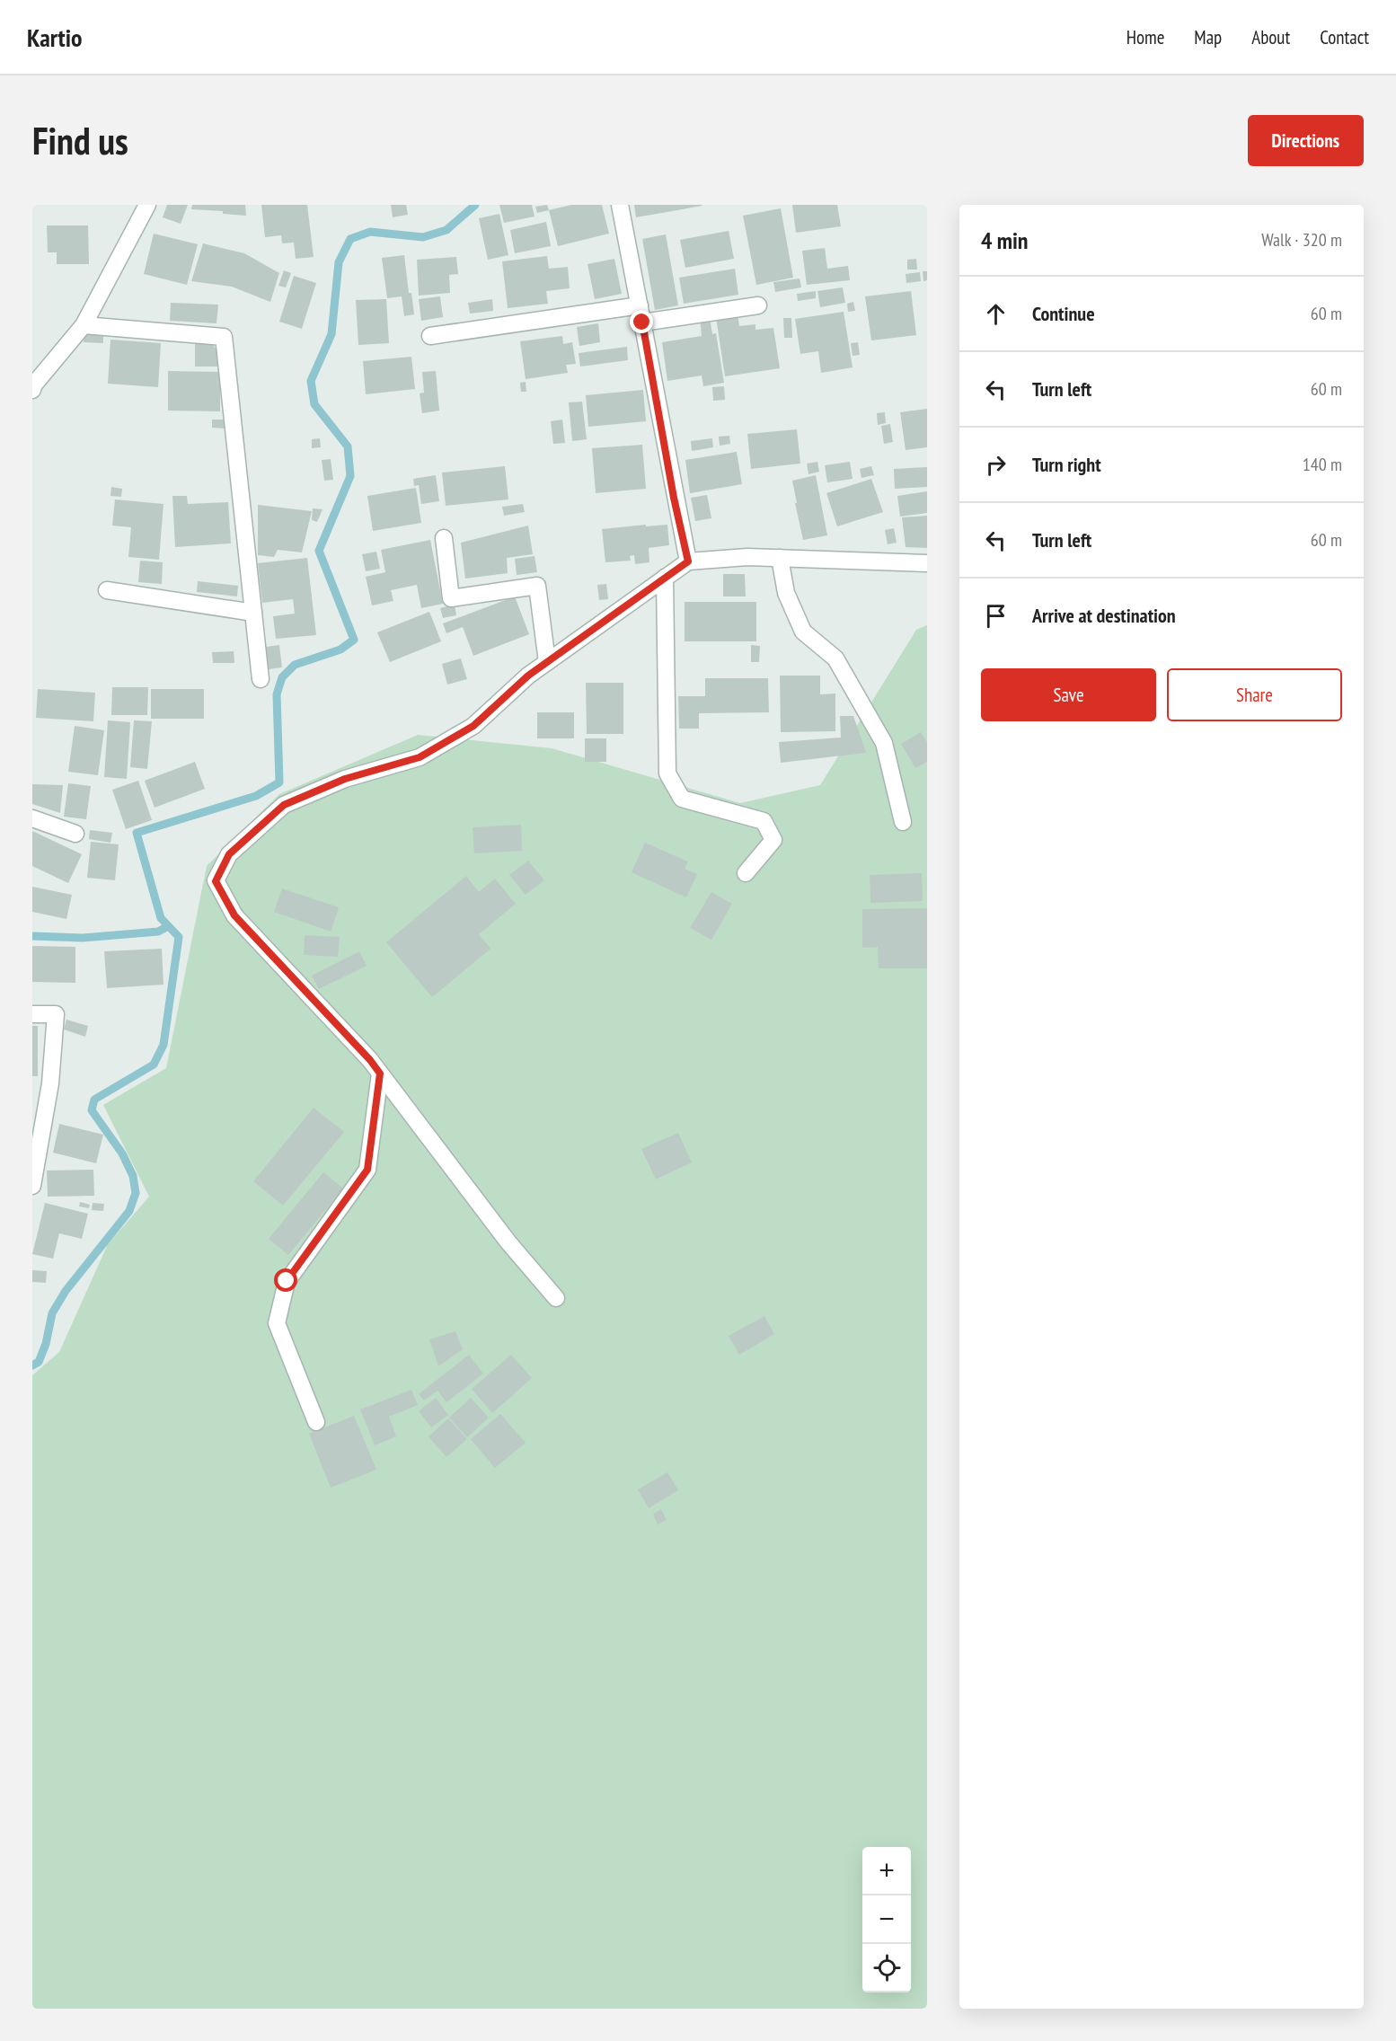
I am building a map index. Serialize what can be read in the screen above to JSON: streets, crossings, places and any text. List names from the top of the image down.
{
  "page": {
    "header": "Kartio",
    "nav": [
      "Home",
      "Map",
      "About",
      "Contact"
    ],
    "buttons": [
      "Directions",
      ["Save", "Share"]
    ],
    "title": "Find us",
    "heading": ["4 min", "Walk · 320 m"],
    "list": [
      ["Continue", "60 m"],
      ["Turn left", "60 m"],
      ["Turn right", "140 m"],
      ["Turn left", "60 m"],
      "Arrive at destination"
    ],
    "map_buttons": ["+", "−"]
  }
}
